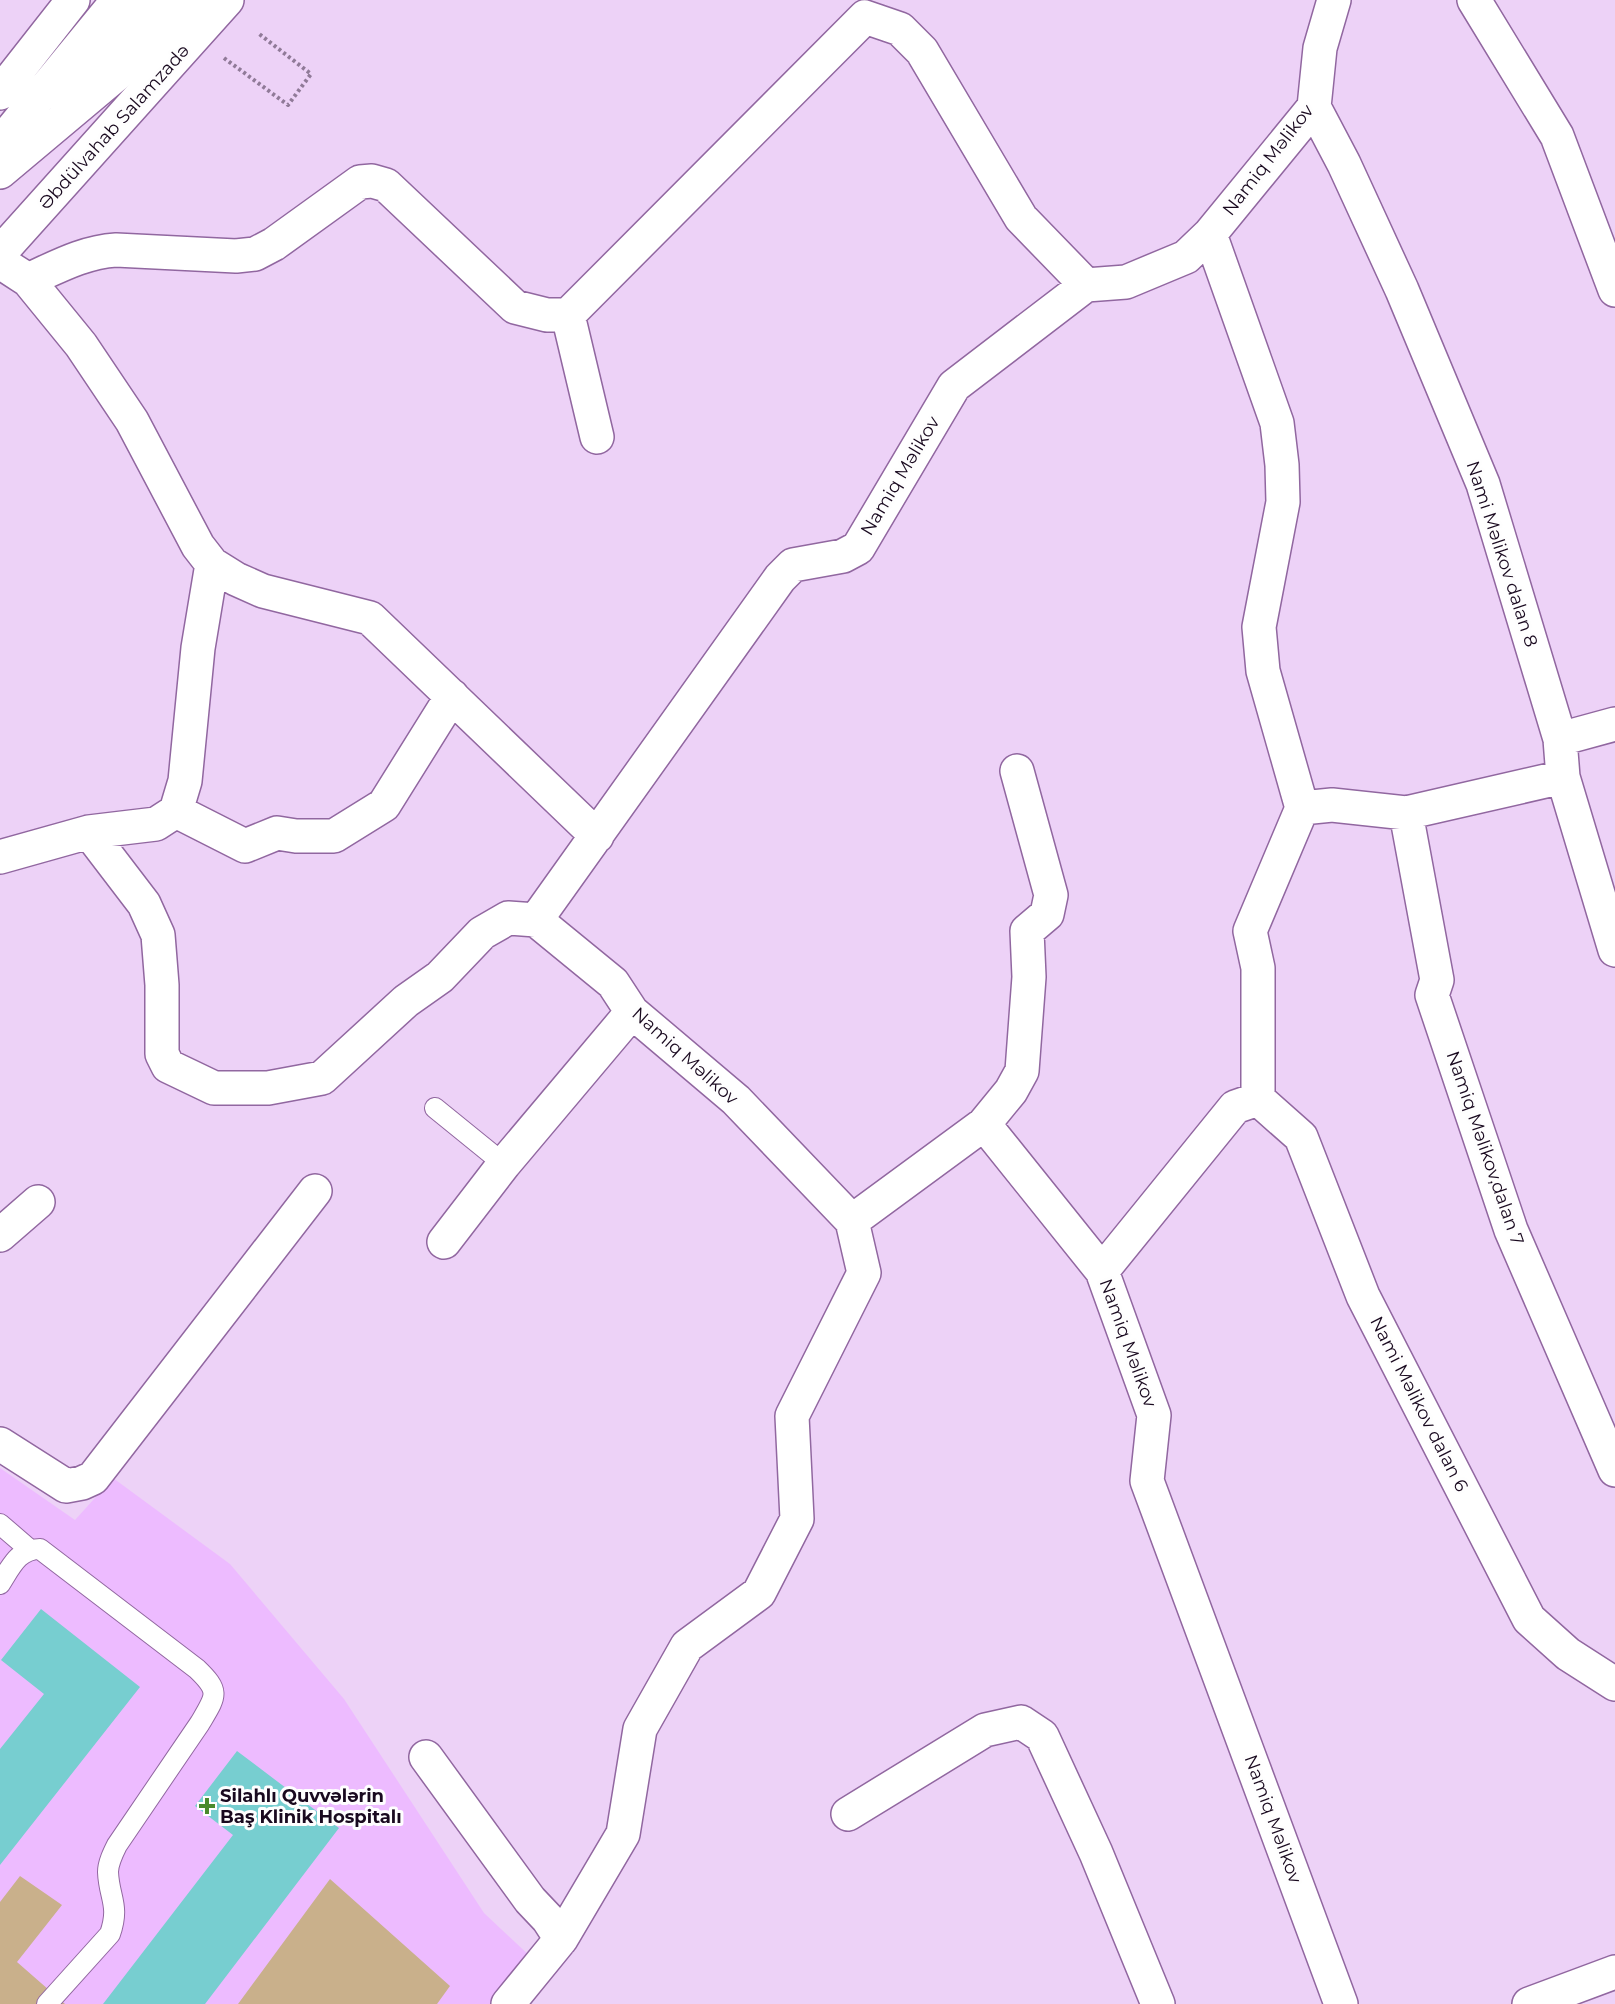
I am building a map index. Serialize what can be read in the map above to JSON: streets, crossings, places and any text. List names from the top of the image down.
{
  "streets": {
    "street": [
      "Əbdülvahab Salamzadə",
      "Namiq Məlikov",
      "Nami Məlikov dalan 8",
      "Namiq Məlikov,dalan 7",
      "Nami Məlikov dalan 6"
    ]
  },
  "crossings": [
    ["Namiq Məlikov", "Nami Məlikov dalan 8"]
  ],
  "places": {
    "health": ["Silahlı Quvvələrin Baş Klinik Hospitalı"]
  }
}
